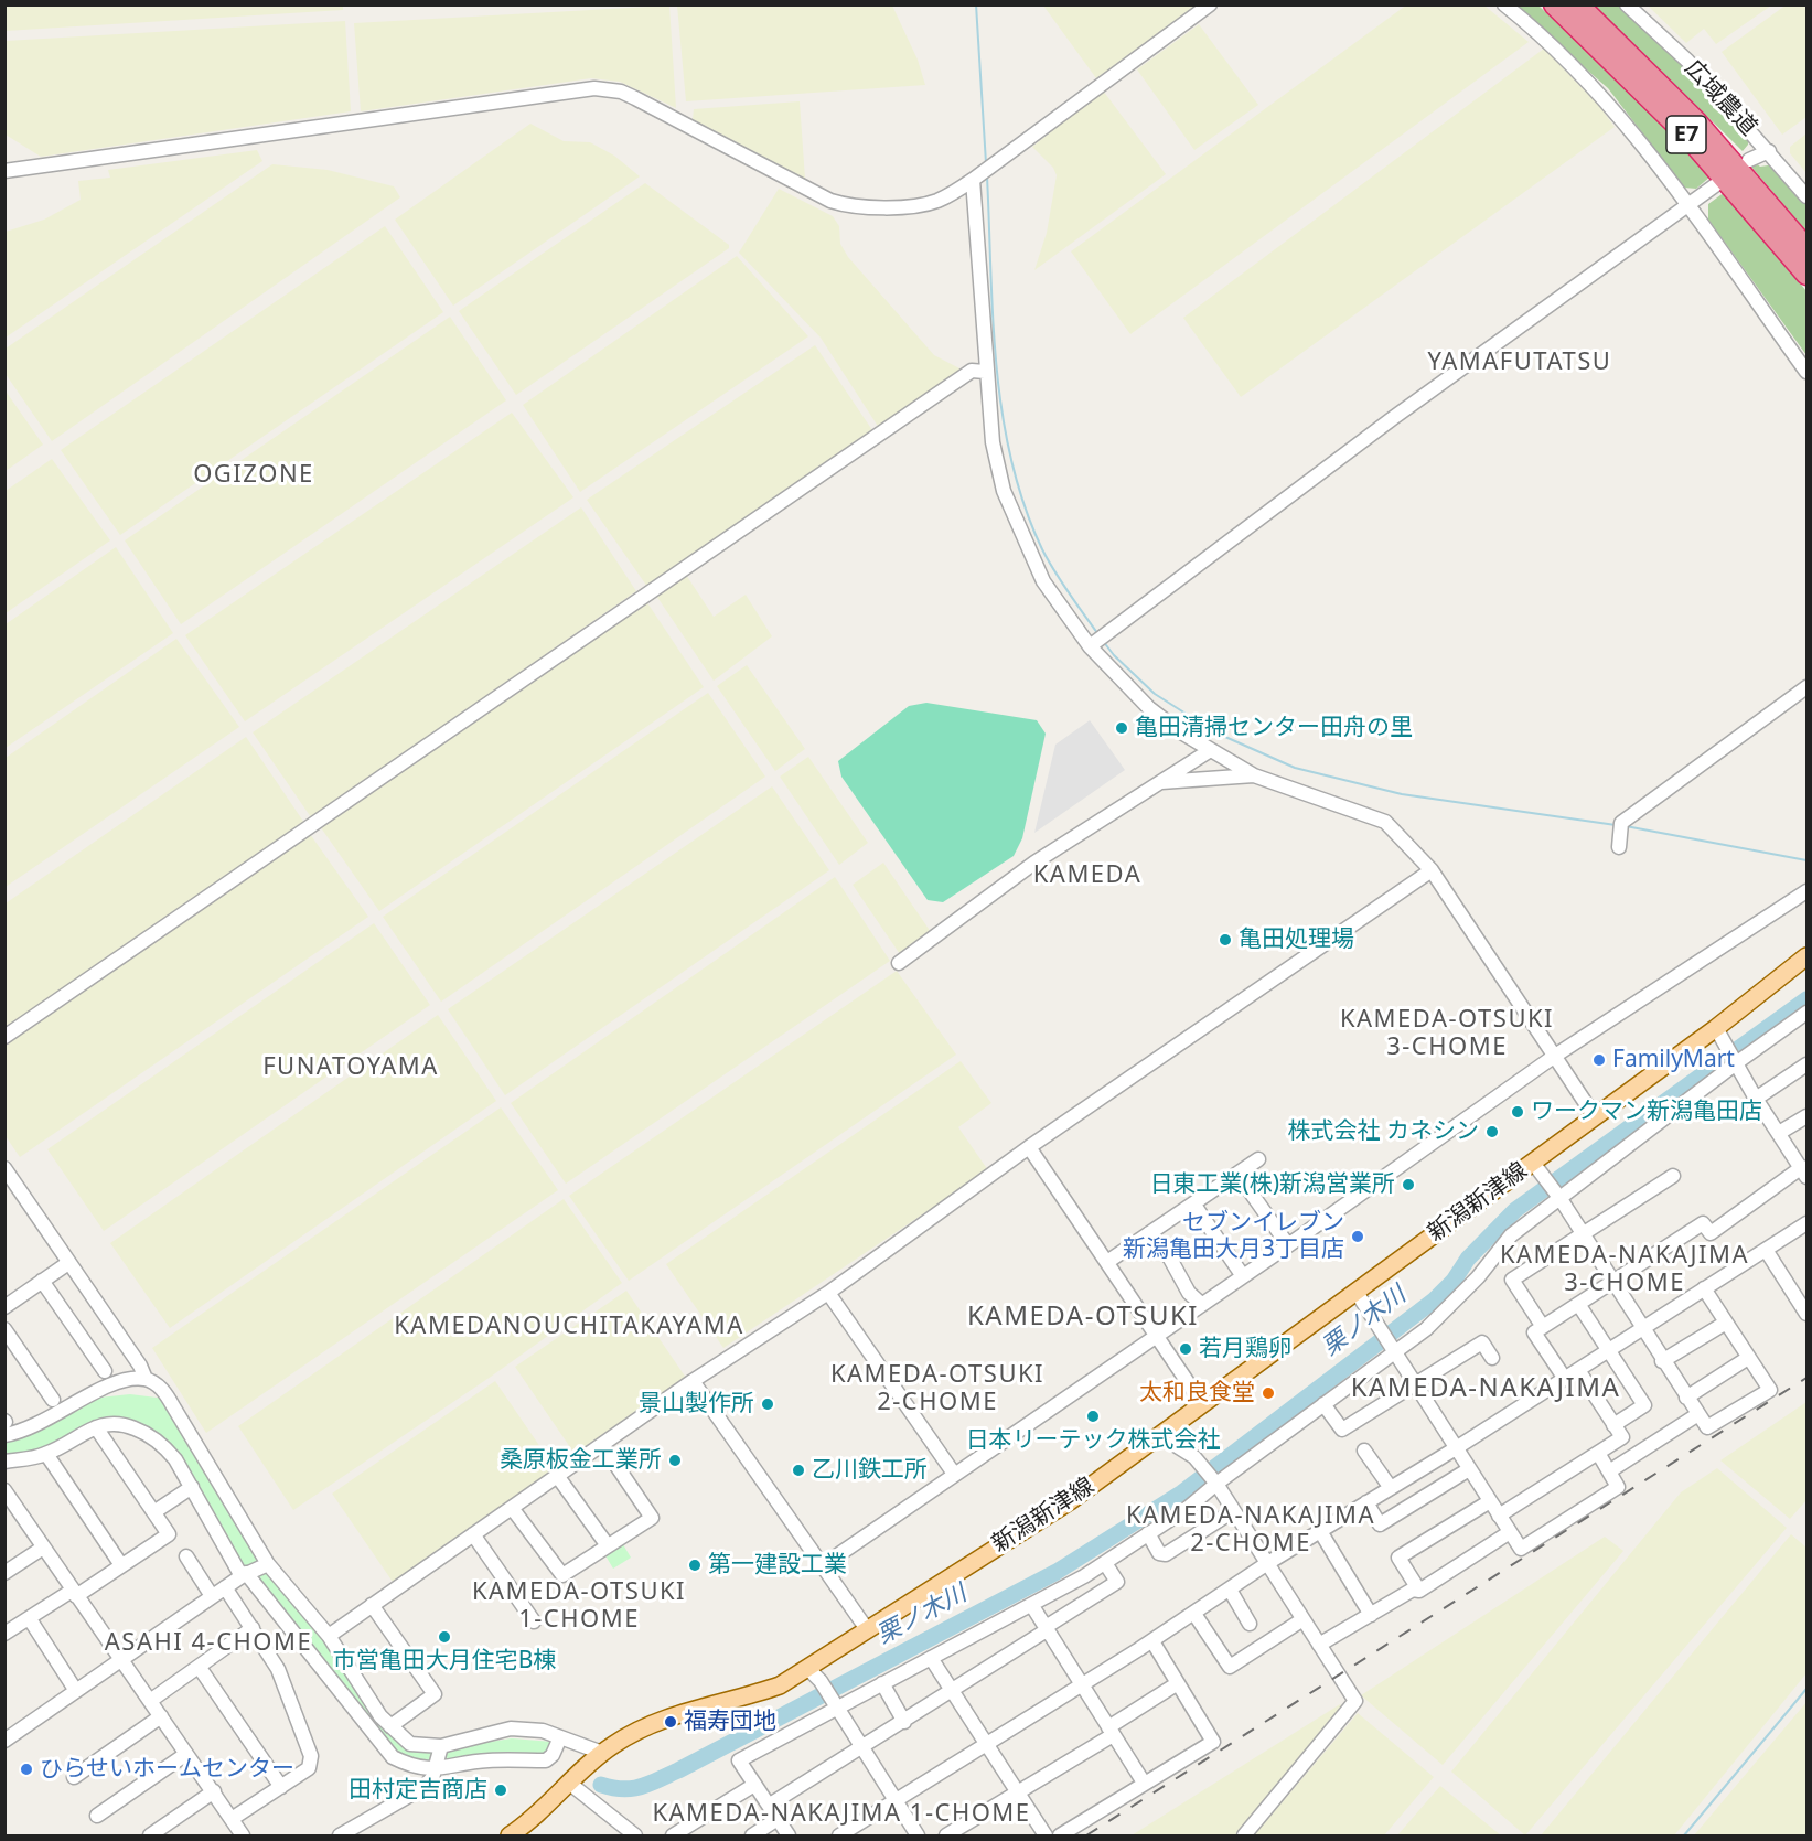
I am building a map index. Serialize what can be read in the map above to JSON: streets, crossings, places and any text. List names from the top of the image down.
{
  "streets": {
    "highway": ["E7"],
    "main road": ["新潟新津線"],
    "street": ["広域農道"]
  },
  "districts": [
    "YAMAFUTATSU",
    "OGIZONE",
    "KAMEDA",
    "KAMEDA-OTSUKI 3-CHOME",
    "FUNATOYAMA",
    "KAMEDA-NAKAJIMA 3-CHOME",
    "KAMEDA-OTSUKI",
    "KAMEDANOUCHITAKAYAMA",
    "KAMEDA-OTSUKI 2-CHOME",
    "KAMEDA-NAKAJIMA",
    "KAMEDA-NAKAJIMA 2-CHOME",
    "KAMEDA-OTSUKI 1-CHOME",
    "ASAHI 4-CHOME",
    "KAMEDA-NAKAJIMA 1-CHOME"
  ],
  "water": ["栗ノ木川"],
  "places": [
    "亀田清掃センター田舟の里",
    "亀田処理場",
    "FamilyMart",
    "ワークマン新潟亀田店",
    "株式会社 カネシン",
    "日東工業(株)新潟営業所",
    "セブンイレブン 新潟亀田大月3丁目店",
    "若月鶏卵",
    "太和良食堂",
    "景山製作所",
    "日本リーテック株式会社",
    "桑原板金工業所",
    "乙川鉄工所",
    "第一建設工業",
    "市営亀田大月住宅B棟",
    "福寿団地",
    "ひらせいホームセンター",
    "田村定吉商店"
  ]
}
